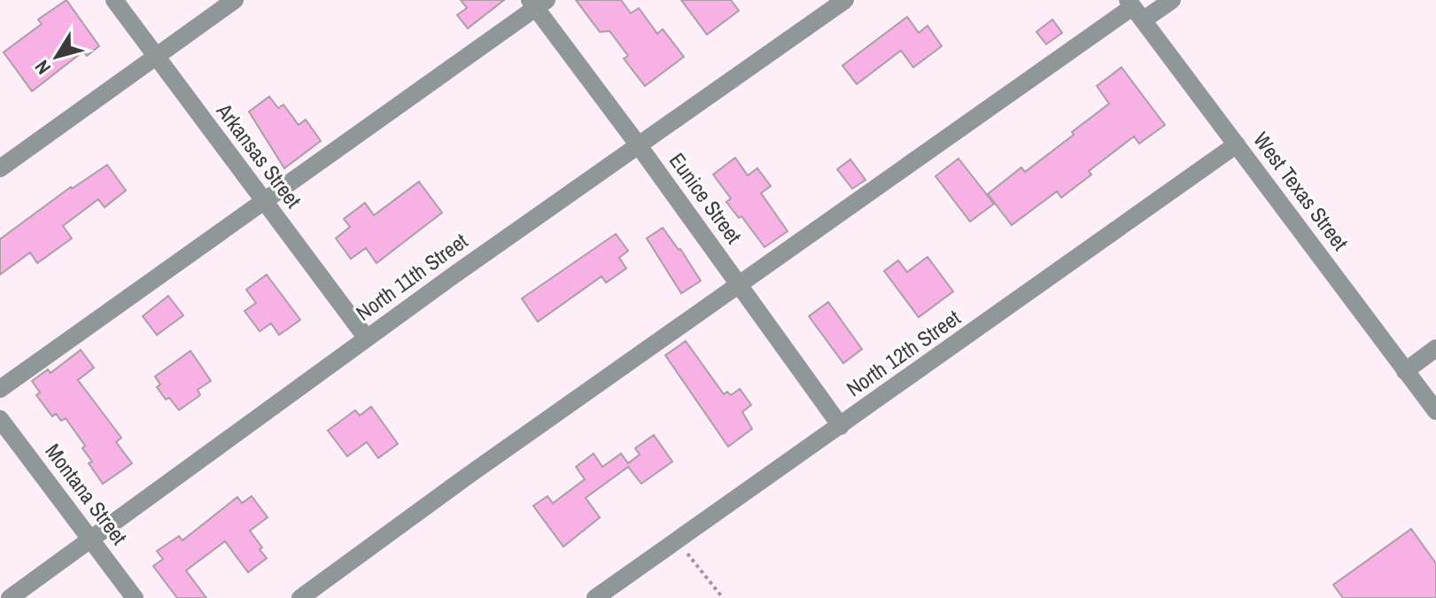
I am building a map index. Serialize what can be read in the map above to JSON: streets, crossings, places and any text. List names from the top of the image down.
{
  "streets": {
    "street": [
      "Arkansas Street",
      "West Texas Street",
      "Eunice Street",
      "North 11th Street",
      "North 12th Street",
      "Montana Street"
    ]
  },
  "crossings": [
    ["Arkansas Street", "North 11th Street"],
    ["West Texas Street", "North 12th Street"],
    ["Eunice Street", "North 11th Street"],
    ["Eunice Street", "North 12th Street"],
    ["North 11th Street", "Montana Street"]
  ],
  "north": "bottom left"
}
